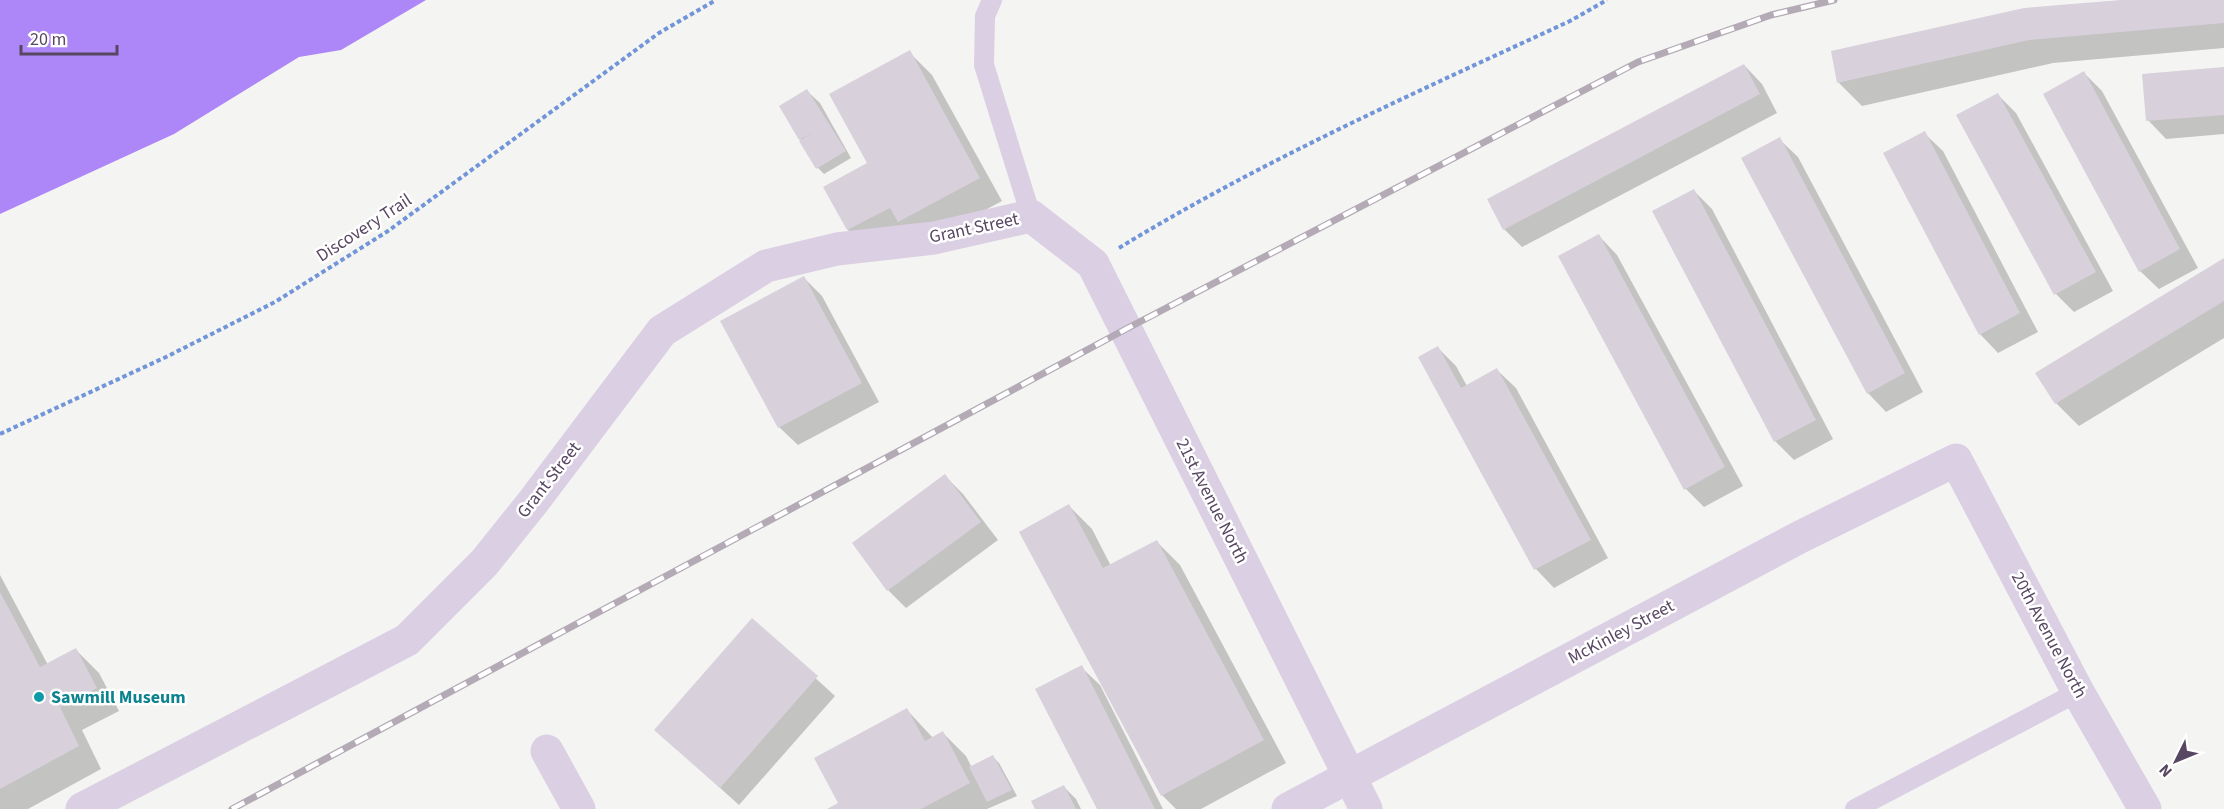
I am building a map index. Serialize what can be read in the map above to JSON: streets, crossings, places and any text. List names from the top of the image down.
{
  "streets": {
    "street": [
      "Grant Street",
      "21st Avenue North",
      "McKinley Street",
      "20th Avenue North"
    ],
    "path": ["Discovery Trail"]
  },
  "crossings": [
    ["Grant Street", "21st Avenue North"],
    ["21st Avenue North", "McKinley Street"],
    ["McKinley Street", "20th Avenue North"]
  ],
  "places": ["Sawmill Museum"],
  "scale_bar": "20 m",
  "north": "bottom left"
}
